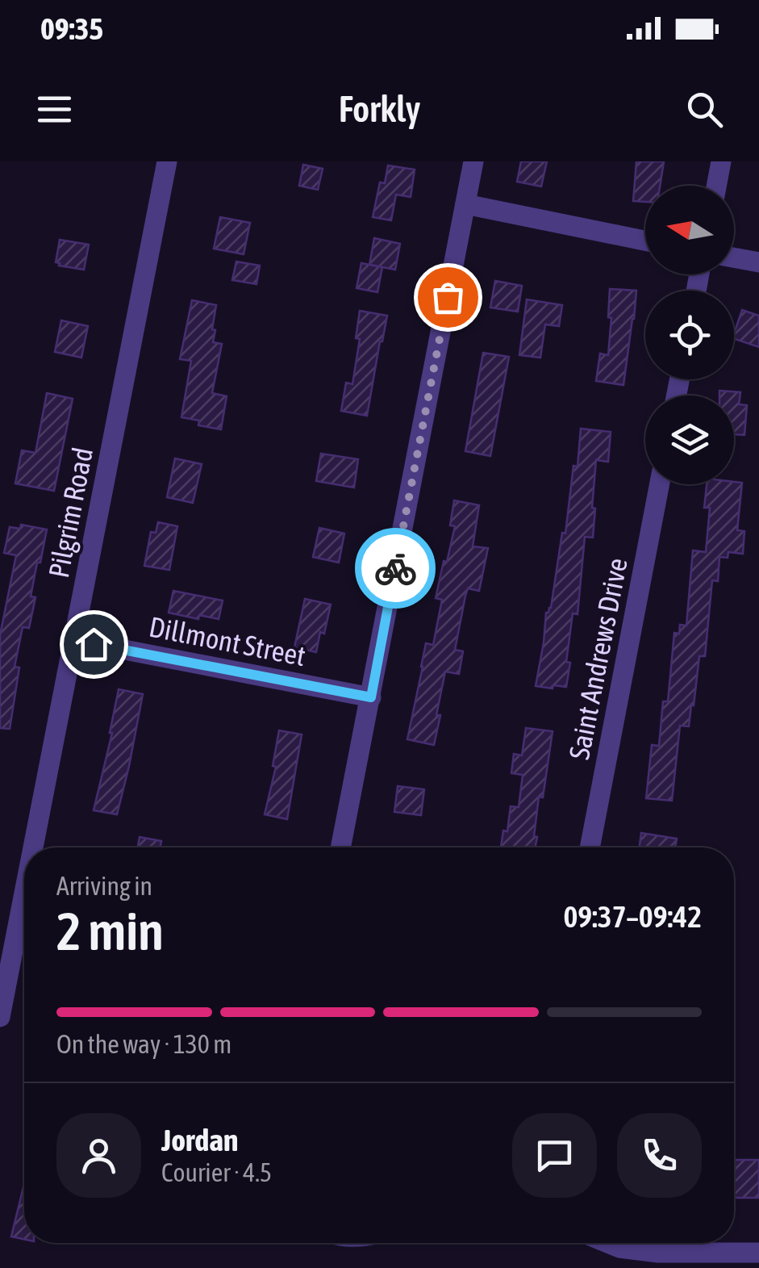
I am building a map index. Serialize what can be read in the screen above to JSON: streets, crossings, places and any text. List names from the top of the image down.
{
  "streets": {
    "street": ["Pilgrim Road", "Dillmont Street", "Saint Andrews Drive"]
  },
  "crossings": [
    ["Pilgrim Road", "Dillmont Street"]
  ],
  "north": "left",
  "page": {
    "status": "09:35",
    "header": "Forkly",
    "heading": ["2 min", "Arriving in", "09:37–09:42"],
    "panel": ["Jordan", "Courier · 4.5"],
    "bar": "On the way · 130 m"
  }
}
